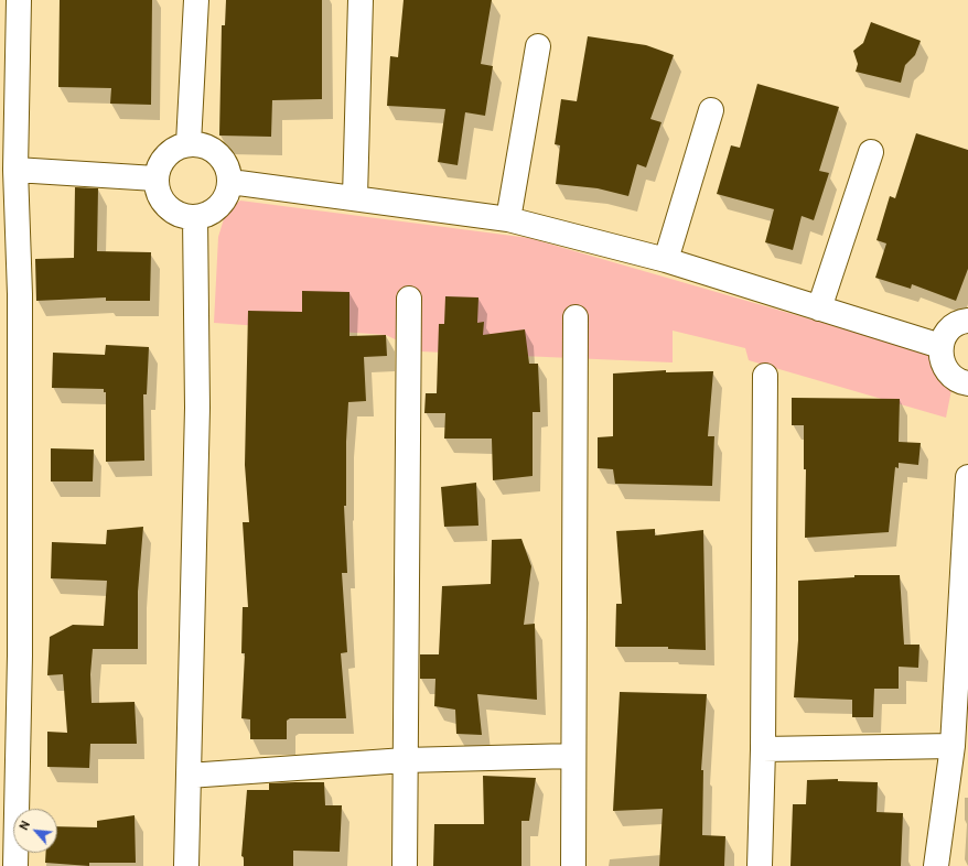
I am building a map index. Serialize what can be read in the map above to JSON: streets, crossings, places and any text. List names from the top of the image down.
{
  "north": "top left"
}
